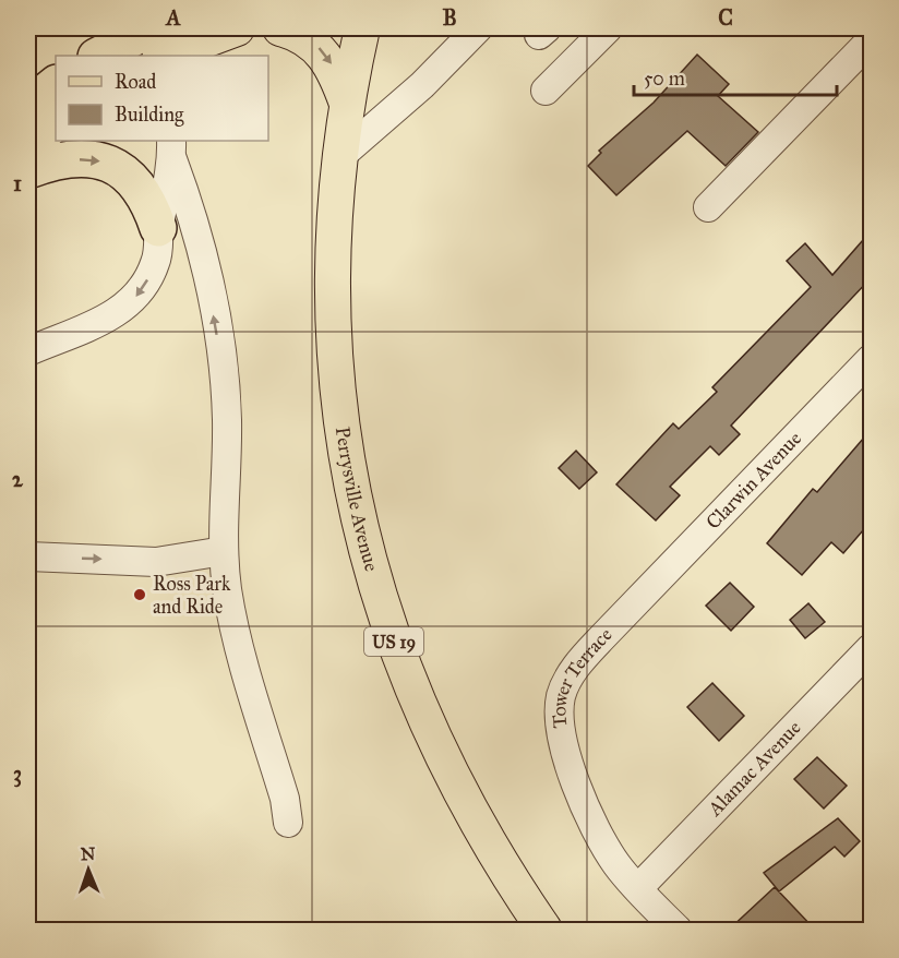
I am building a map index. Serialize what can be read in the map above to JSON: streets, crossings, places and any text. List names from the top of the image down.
{
  "streets": {
    "main road": ["Perrysville Avenue", "US 19"],
    "street": ["Clarwin Avenue", "Tower Terrace", "Alamac Avenue"]
  },
  "crossings": [
    ["Clarwin Avenue", "Tower Terrace"],
    ["Tower Terrace", "Alamac Avenue"]
  ],
  "places": ["Ross Park and Ride"],
  "legend": ["Road", "Building"],
  "scale_bar": "50 m",
  "north": "top",
  "grid": {
    "columns": ["A", "B", "C"],
    "rows": ["1", "2", "3"]
  }
}
